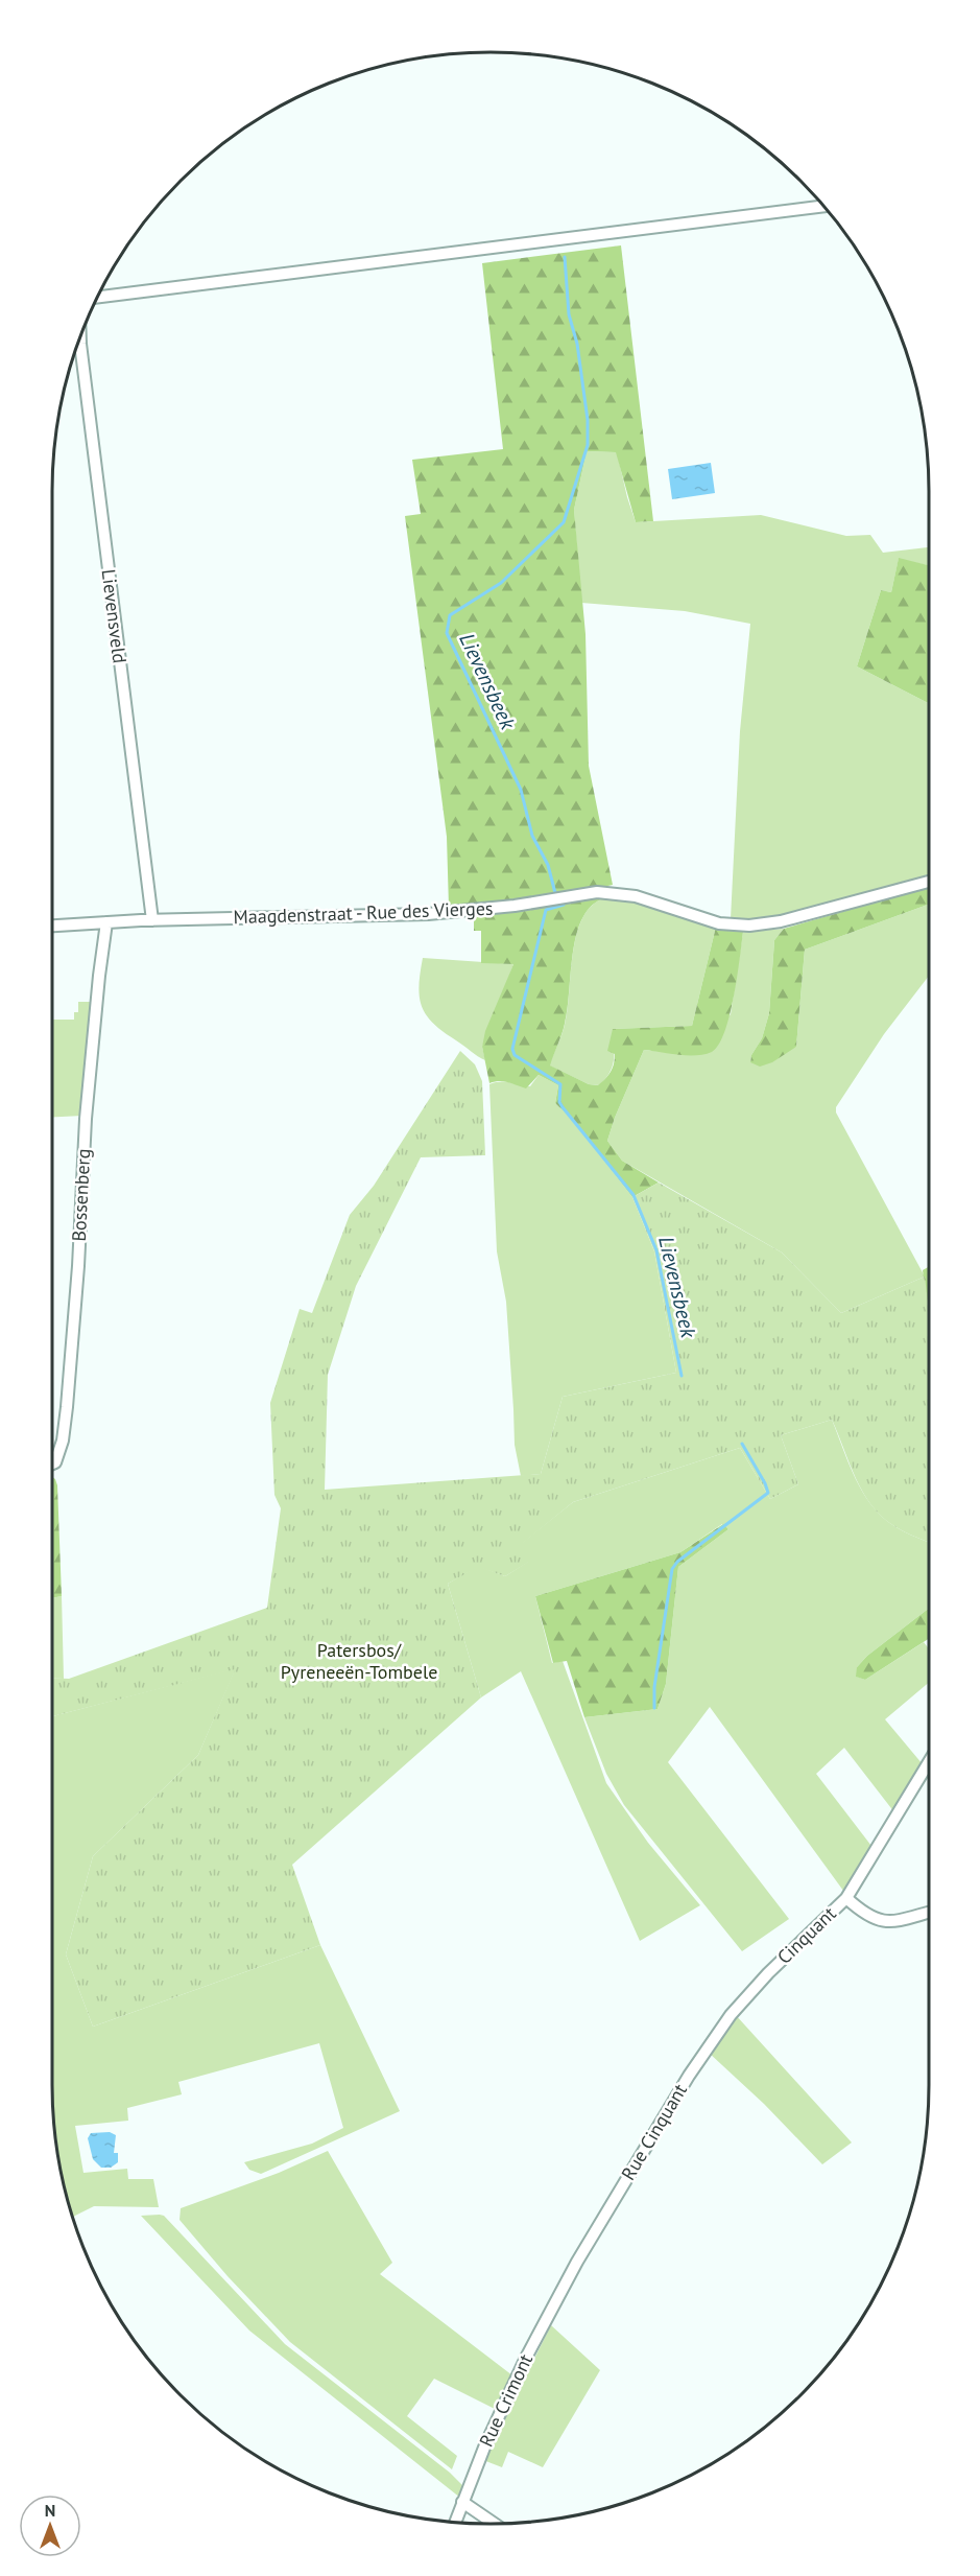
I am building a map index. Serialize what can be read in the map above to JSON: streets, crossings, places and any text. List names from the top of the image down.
{
  "streets": {
    "street": [
      "Lievensveld",
      "Maagdenstraat - Rue des Vierges",
      "Bossenberg",
      "Cinquant",
      "Rue Cinquant",
      "Rue Crimont"
    ]
  },
  "crossings": [
    ["Lievensveld", "Maagdenstraat - Rue des Vierges"],
    ["Maagdenstraat - Rue des Vierges", "Bossenberg"],
    ["Cinquant", "Rue Cinquant"],
    ["Rue Cinquant", "Rue Crimont"]
  ],
  "water": ["Lievensbeek"],
  "parks": ["Patersbos/ Pyreneeën-Tombele"],
  "north": "top"
}
